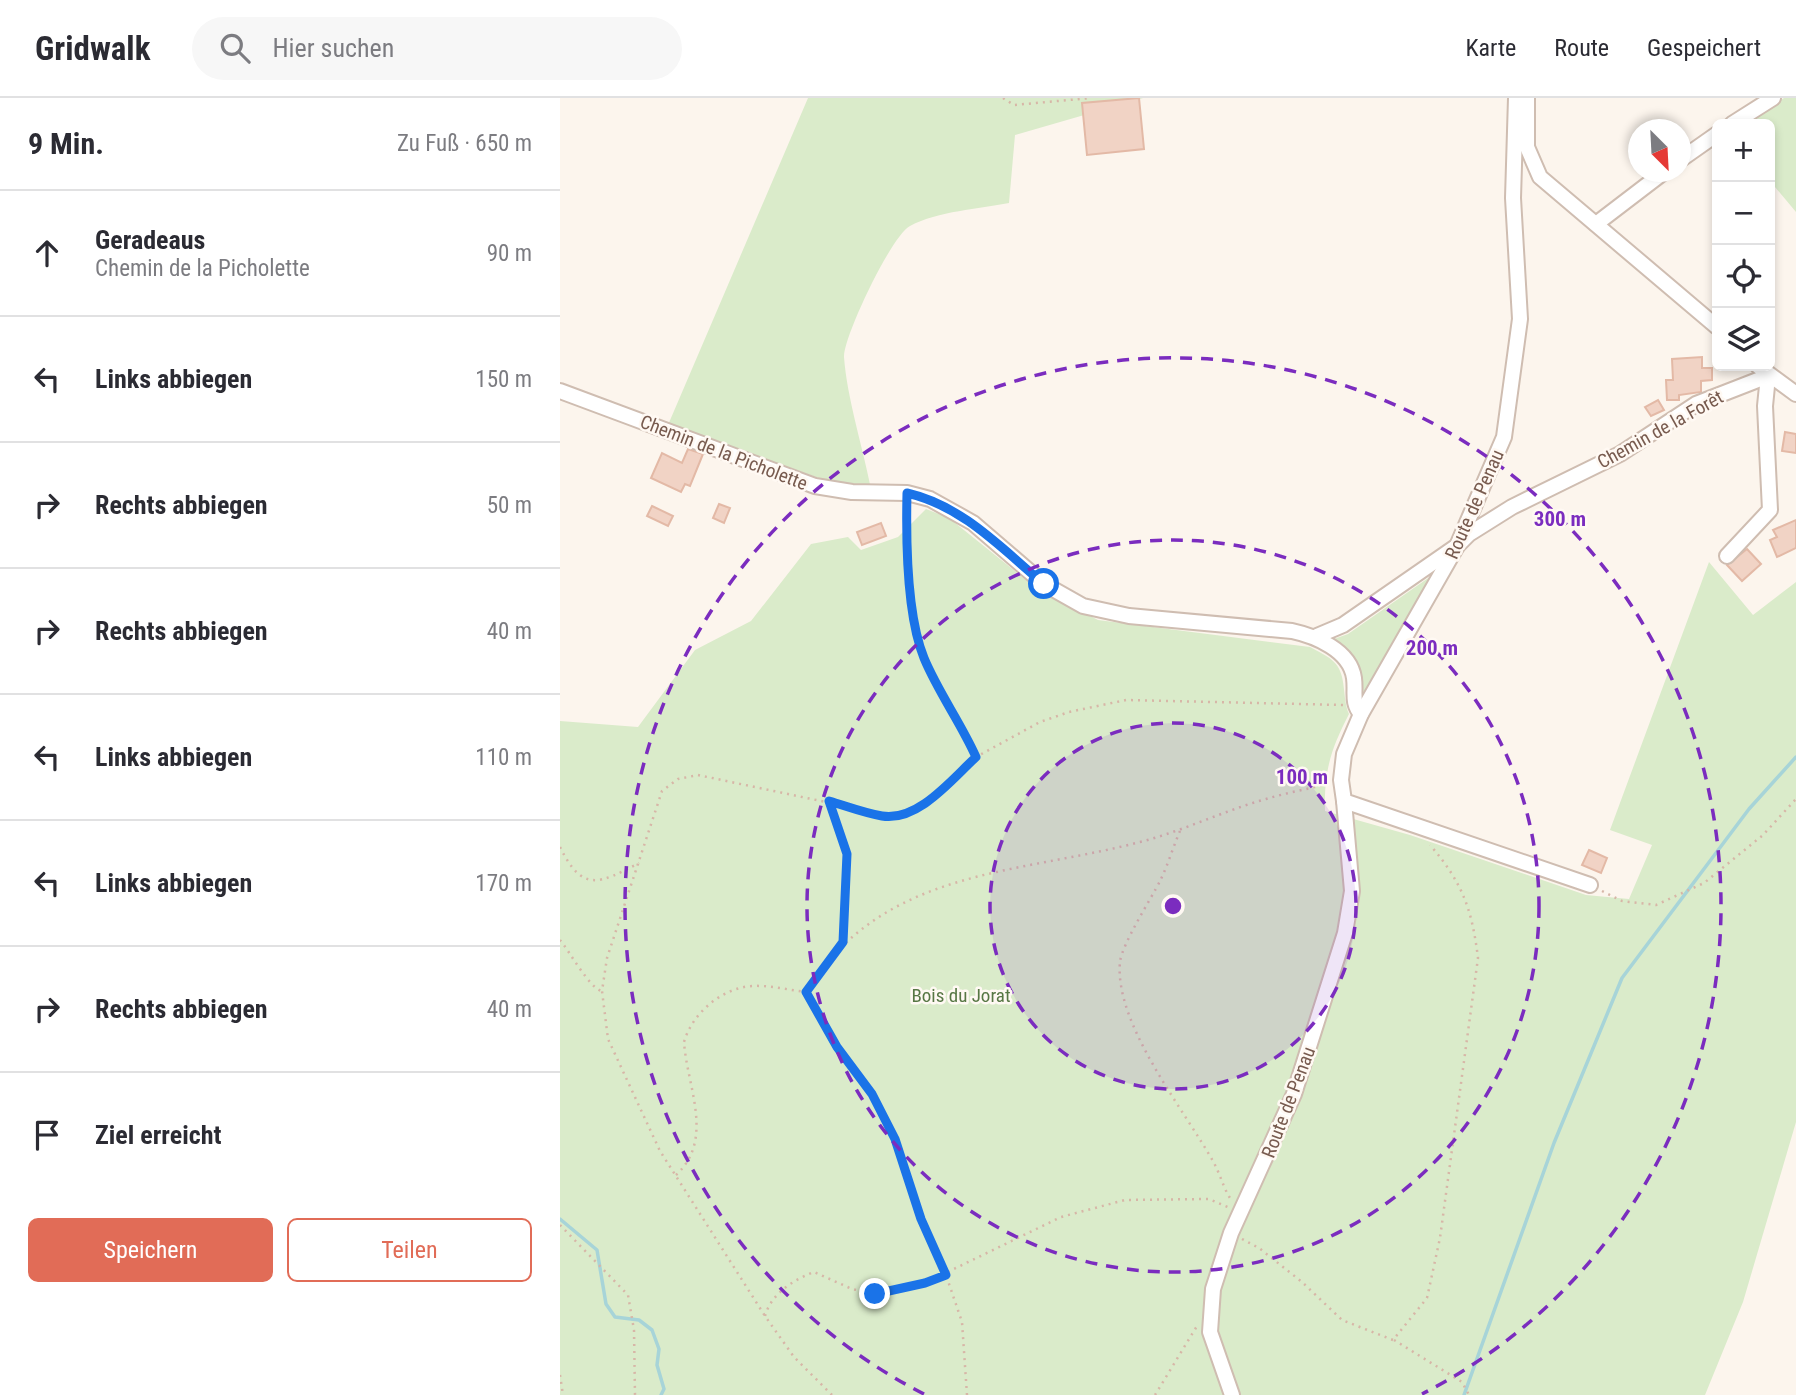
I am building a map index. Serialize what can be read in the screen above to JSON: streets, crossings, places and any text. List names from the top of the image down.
{
  "streets": {
    "street": ["Chemin de la Forêt", "Chemin de la Picholette", "Route de Penau"]
  },
  "crossings": [
    ["Chemin de la Forêt", "Chemin de la Picholette"],
    ["Chemin de la Forêt", "Route de Penau"]
  ],
  "parks": ["Bois du Jorat"],
  "north": "bottom right",
  "page": {
    "header": "Gridwalk",
    "search": "Hier suchen",
    "nav": ["Karte", "Route", "Gespeichert"],
    "heading": ["9 Min.", "Zu Fuß · 650 m"],
    "map_buttons": ["+", "−"],
    "list": [
      ["Geradeaus", "Chemin de la Picholette", "90 m"],
      ["Links abbiegen", "150 m"],
      ["Rechts abbiegen", "50 m"],
      ["Rechts abbiegen", "40 m"],
      ["Links abbiegen", "110 m"],
      ["Links abbiegen", "170 m"],
      ["Rechts abbiegen", "40 m"],
      "Ziel erreicht"
    ],
    "buttons": ["Speichern", "Teilen"]
  },
  "rings": ["300 m", "200 m", "100 m"]
}
